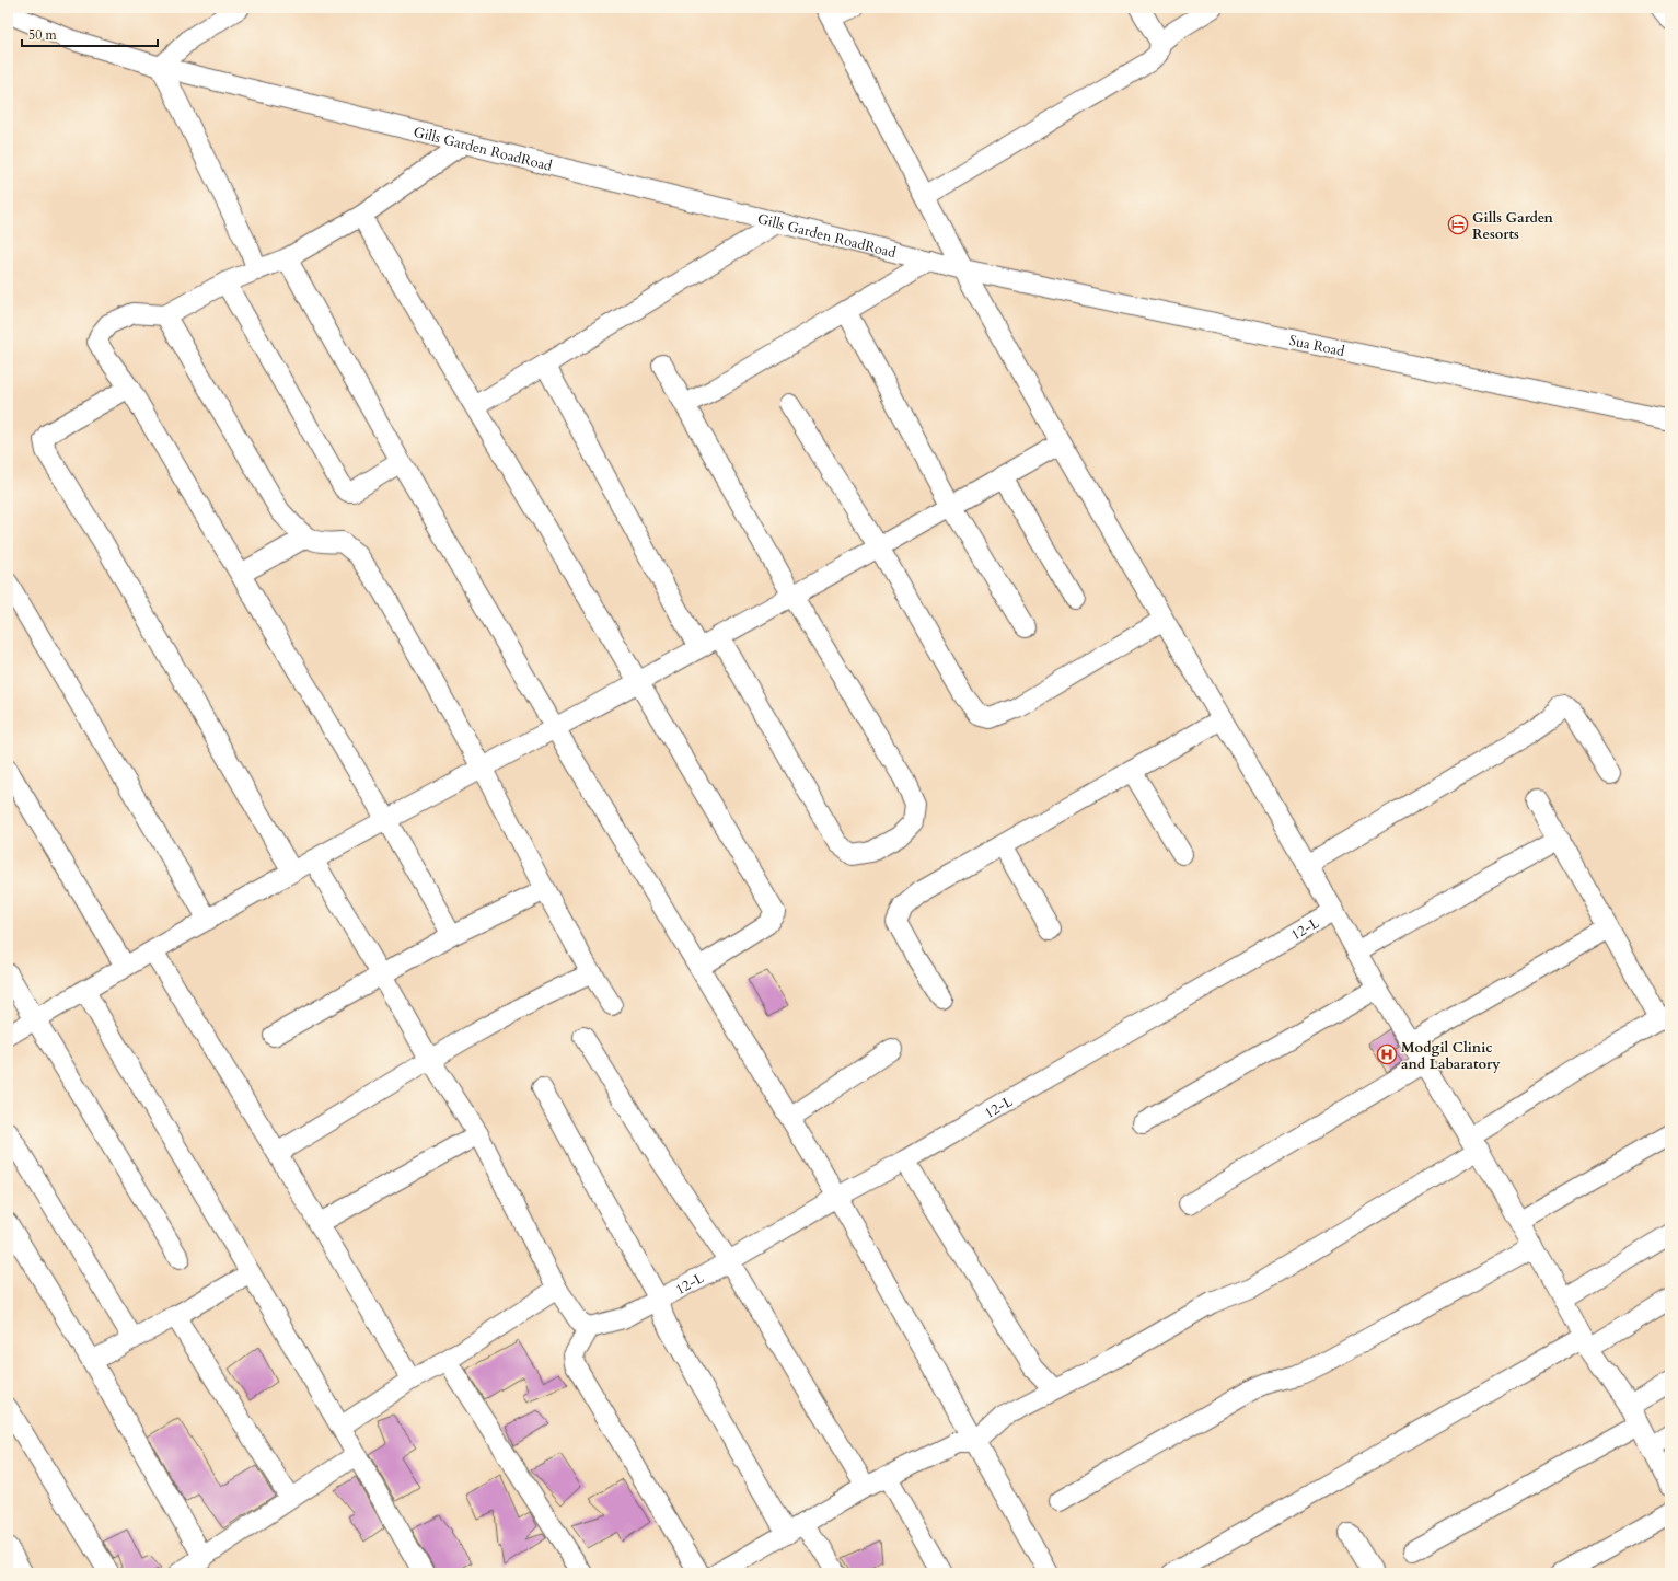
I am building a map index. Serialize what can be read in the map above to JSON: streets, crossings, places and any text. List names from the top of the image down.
{
  "streets": {
    "street": ["Gills Garden RoadRoad", "Sua Road", "12-L"]
  },
  "crossings": [
    ["Gills Garden RoadRoad", "Sua Road"]
  ],
  "places": {
    "hotel": ["Gills Garden Resorts"],
    "hospital": ["Modgil Clinic and Labaratory"]
  },
  "scale_bar": "50 m"
}
